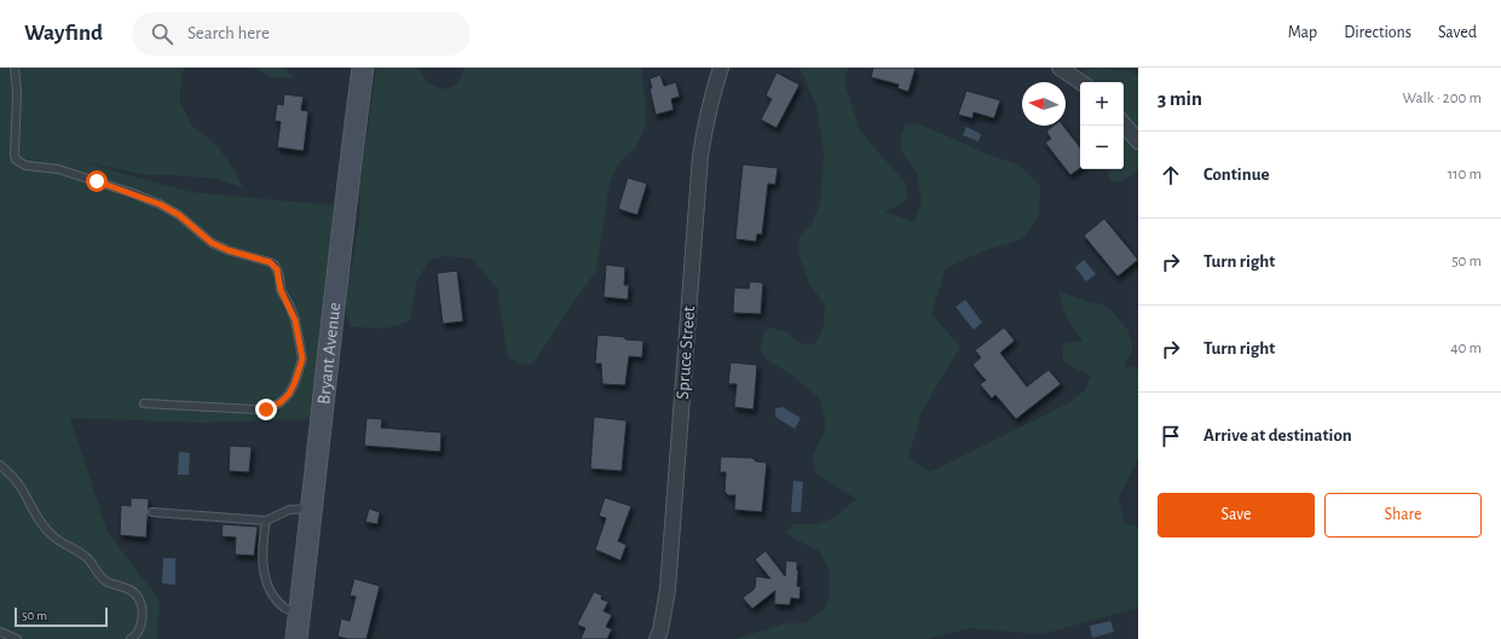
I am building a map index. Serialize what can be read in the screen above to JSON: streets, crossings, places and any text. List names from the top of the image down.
{
  "streets": {
    "main road": ["Bryant Avenue"],
    "street": ["Spruce Street"]
  },
  "scale_bar": "50 m",
  "north": "left",
  "page": {
    "header": "Wayfind",
    "search": "Search here",
    "nav": ["Map", "Directions", "Saved"],
    "heading": ["3 min", "Walk · 200 m"],
    "map_buttons": ["+", "−"],
    "list": [
      ["Continue", "110 m"],
      ["Turn right", "50 m"],
      ["Turn right", "40 m"],
      "Arrive at destination"
    ],
    "buttons": ["Save", "Share"],
    "scale": "50 m"
  }
}
